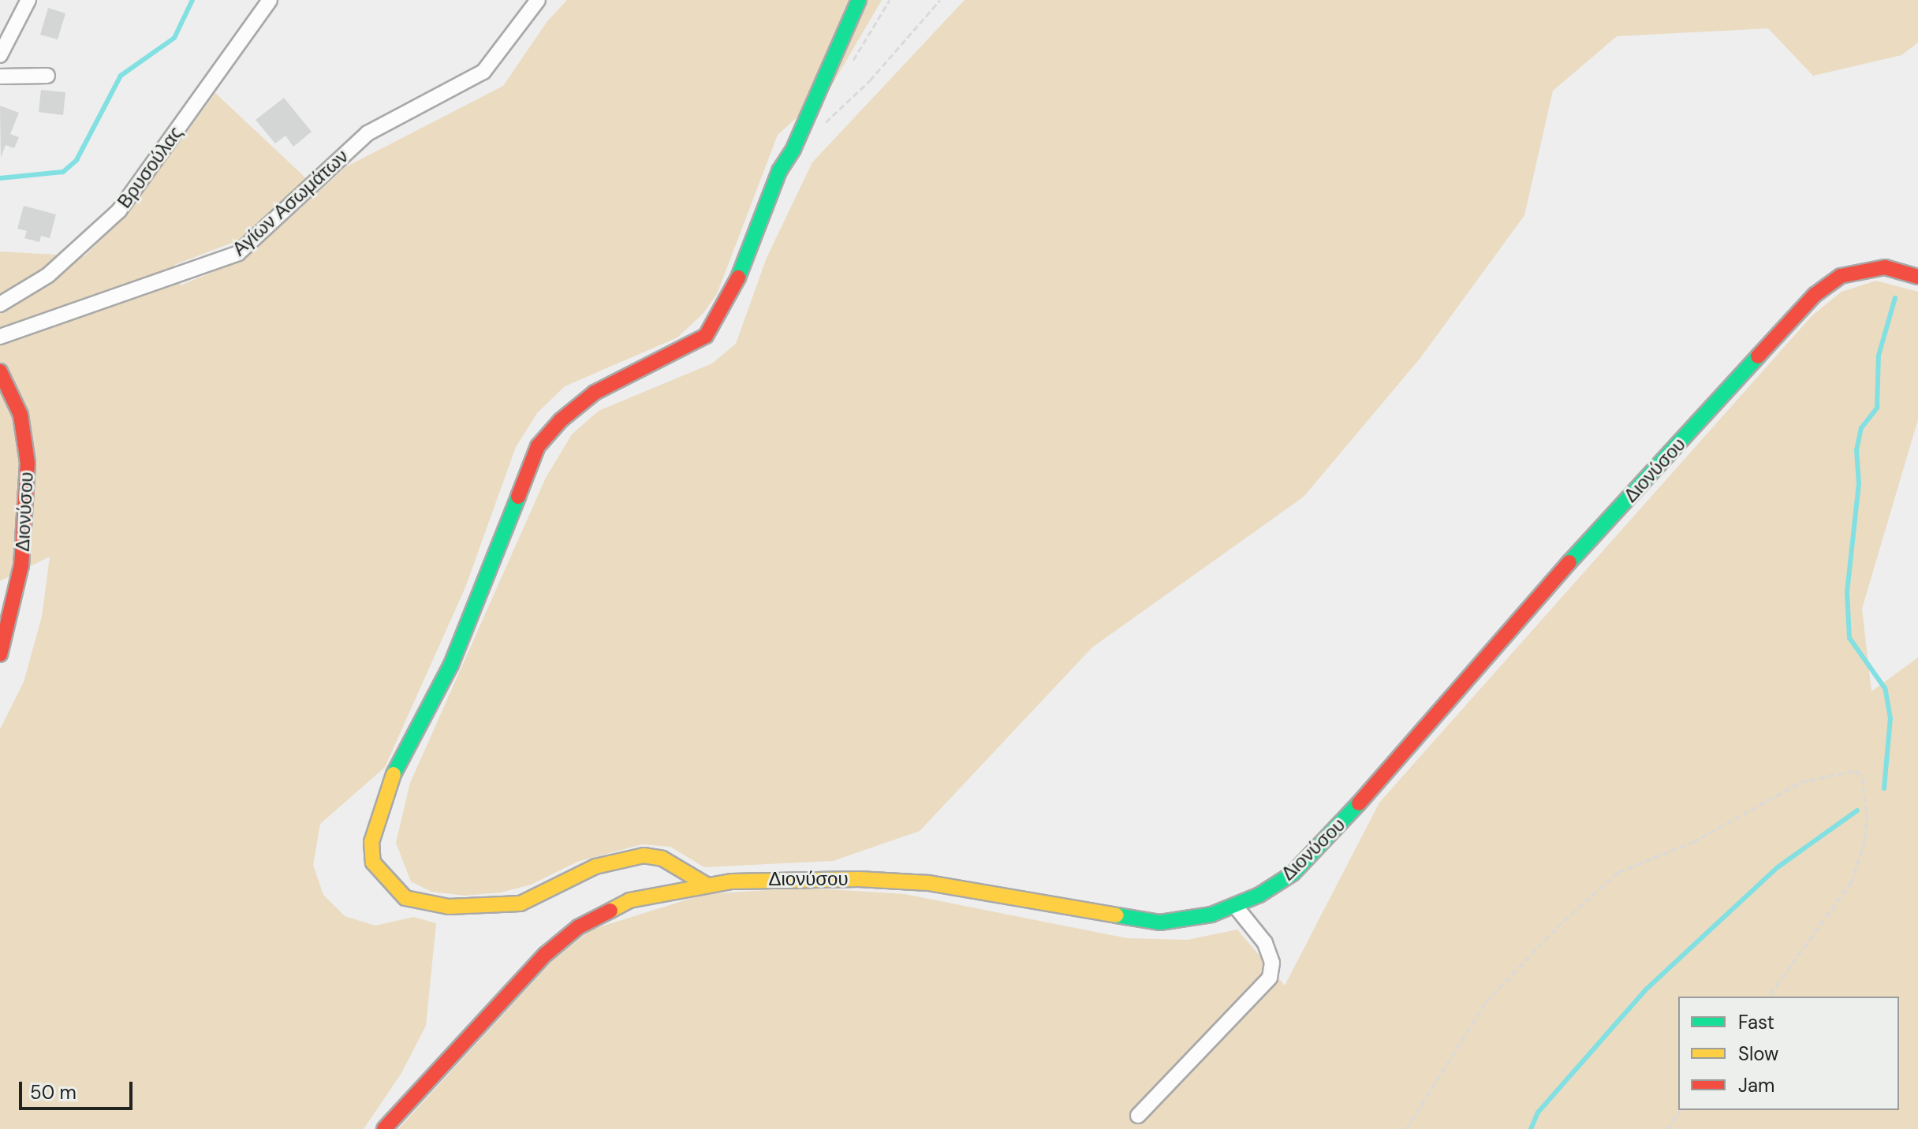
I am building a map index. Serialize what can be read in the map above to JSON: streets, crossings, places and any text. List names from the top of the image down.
{
  "streets": {
    "main road": ["Διονύσου"],
    "street": ["Βρυσούλας", "Αγίων Ασωμάτων"]
  },
  "legend": ["Fast", "Slow", "Jam"],
  "scale_bar": "50 m"
}
